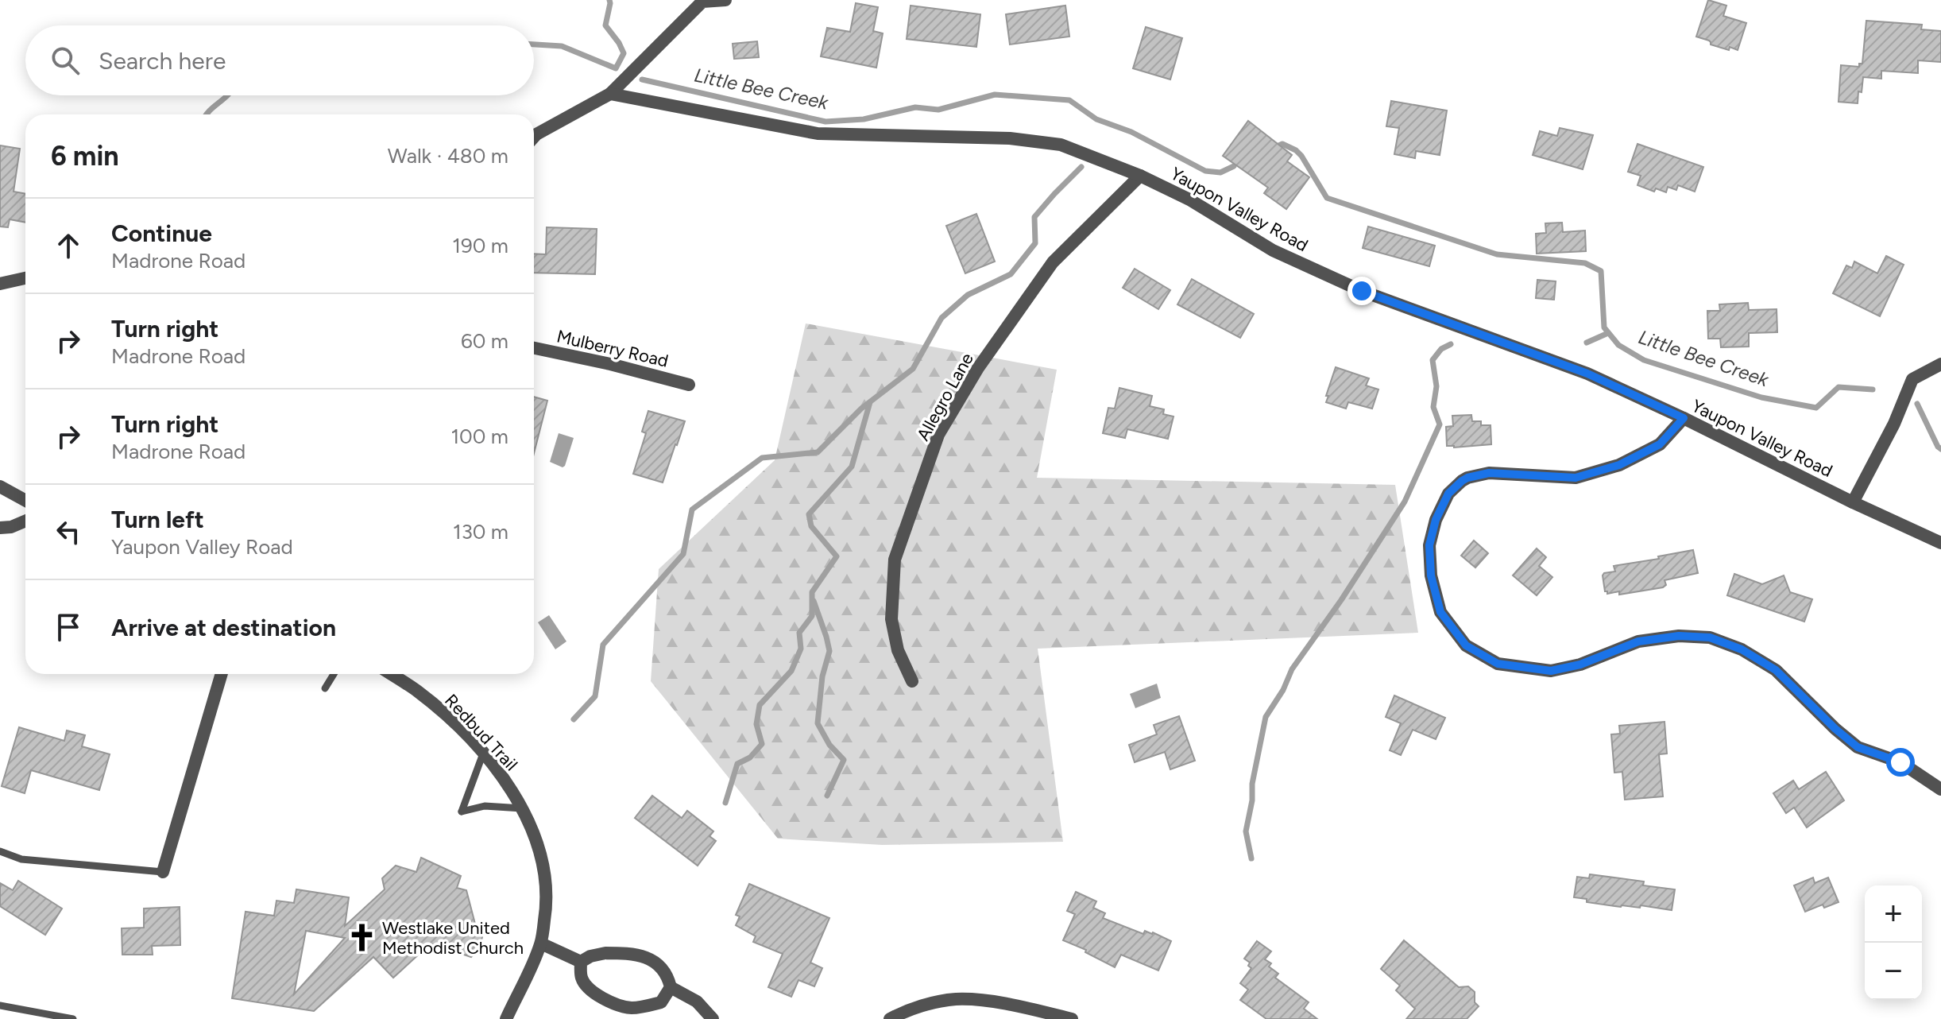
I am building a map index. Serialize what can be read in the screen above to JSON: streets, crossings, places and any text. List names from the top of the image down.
{
  "streets": {
    "street": [
      "Yaupon Valley Road",
      "Mulberry Road",
      "Allegro Lane",
      "Redbud Trail"
    ]
  },
  "crossings": [
    ["Yaupon Valley Road", "Allegro Lane"]
  ],
  "water": ["Little Bee Creek"],
  "places": {
    "church": ["Westlake United Methodist Church"]
  },
  "page": {
    "search": "Search here",
    "heading": ["6 min", "Walk · 480 m"],
    "list": [
      ["Continue", "Madrone Road", "190 m"],
      ["Turn right", "Madrone Road", "60 m"],
      ["Turn right", "Madrone Road", "100 m"],
      ["Turn left", "Yaupon Valley Road", "130 m"],
      "Arrive at destination"
    ],
    "map_buttons": ["+", "−"]
  }
}
